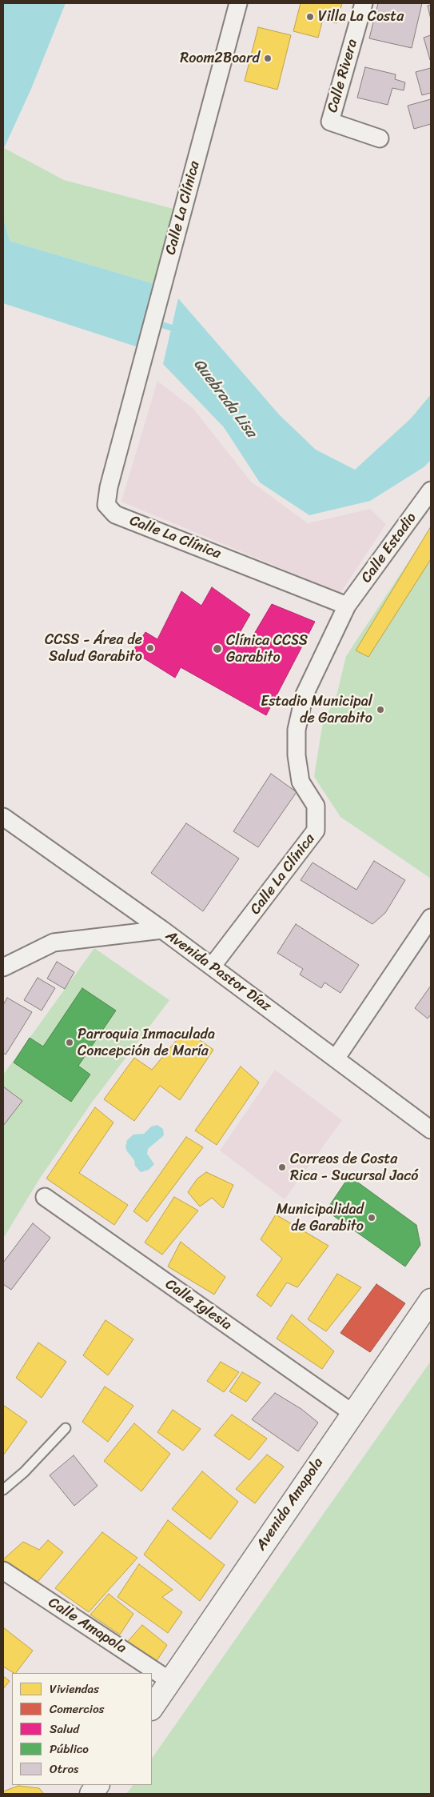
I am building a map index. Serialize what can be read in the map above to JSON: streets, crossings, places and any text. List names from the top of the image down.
{
  "streets": {
    "street": [
      "Calle Rivera",
      "Calle La Clínica",
      "Calle Estadio",
      "Avenida Pastor Díaz",
      "Calle Iglesia",
      "Avenida Amapola",
      "Calle Amapola"
    ]
  },
  "crossings": [
    ["Calle La Clínica", "Calle Estadio"],
    ["Calle La Clínica", "Avenida Pastor Díaz"],
    ["Calle Iglesia", "Avenida Amapola"],
    ["Avenida Amapola", "Calle Amapola"]
  ],
  "water": ["Quebrada Lisa"],
  "places": [
    "Villa La Costa",
    "Room2Board",
    "CCSS - Área de Salud Garabito",
    "Clínica CCSS Garabito",
    "Estadio Municipal de Garabito",
    "Parroquia Inmaculada Concepción de María",
    "Correos de Costa Rica - Sucursal Jacó",
    "Municipalidad de Garabito"
  ],
  "legend": [
    "Viviendas",
    "Comercios",
    "Salud",
    "Público",
    "Otros"
  ]
}
